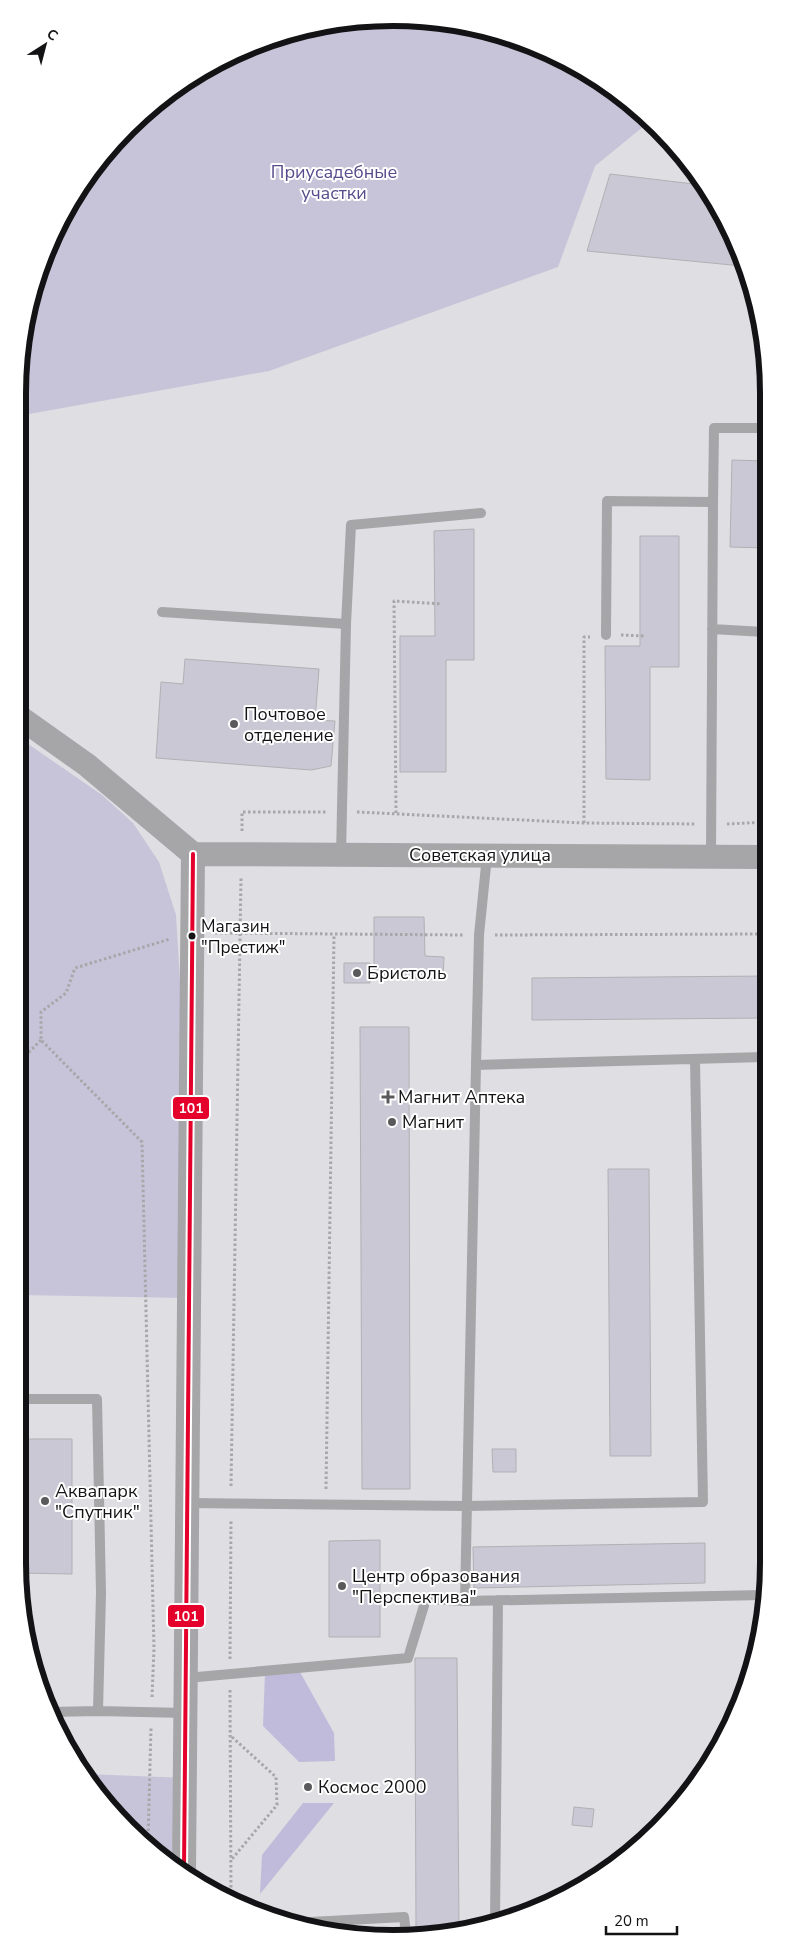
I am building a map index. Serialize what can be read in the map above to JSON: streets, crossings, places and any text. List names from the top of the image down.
{
  "streets": {
    "street": ["Советская улица"]
  },
  "parks": ["Приусадебные участки"],
  "places": {
    "other": [
      "Почтовое отделение",
      "Магазин \"Престиж\"",
      "Бристоль",
      "Магнит",
      "Аквапарк \"Спутник\"",
      "Центр образования \"Перспектива\"",
      "Космос 2000"
    ],
    "health": ["Магнит Аптека"]
  },
  "lines": ["transit line 101"],
  "scale_bar": "20 m",
  "north": "top right"
}
